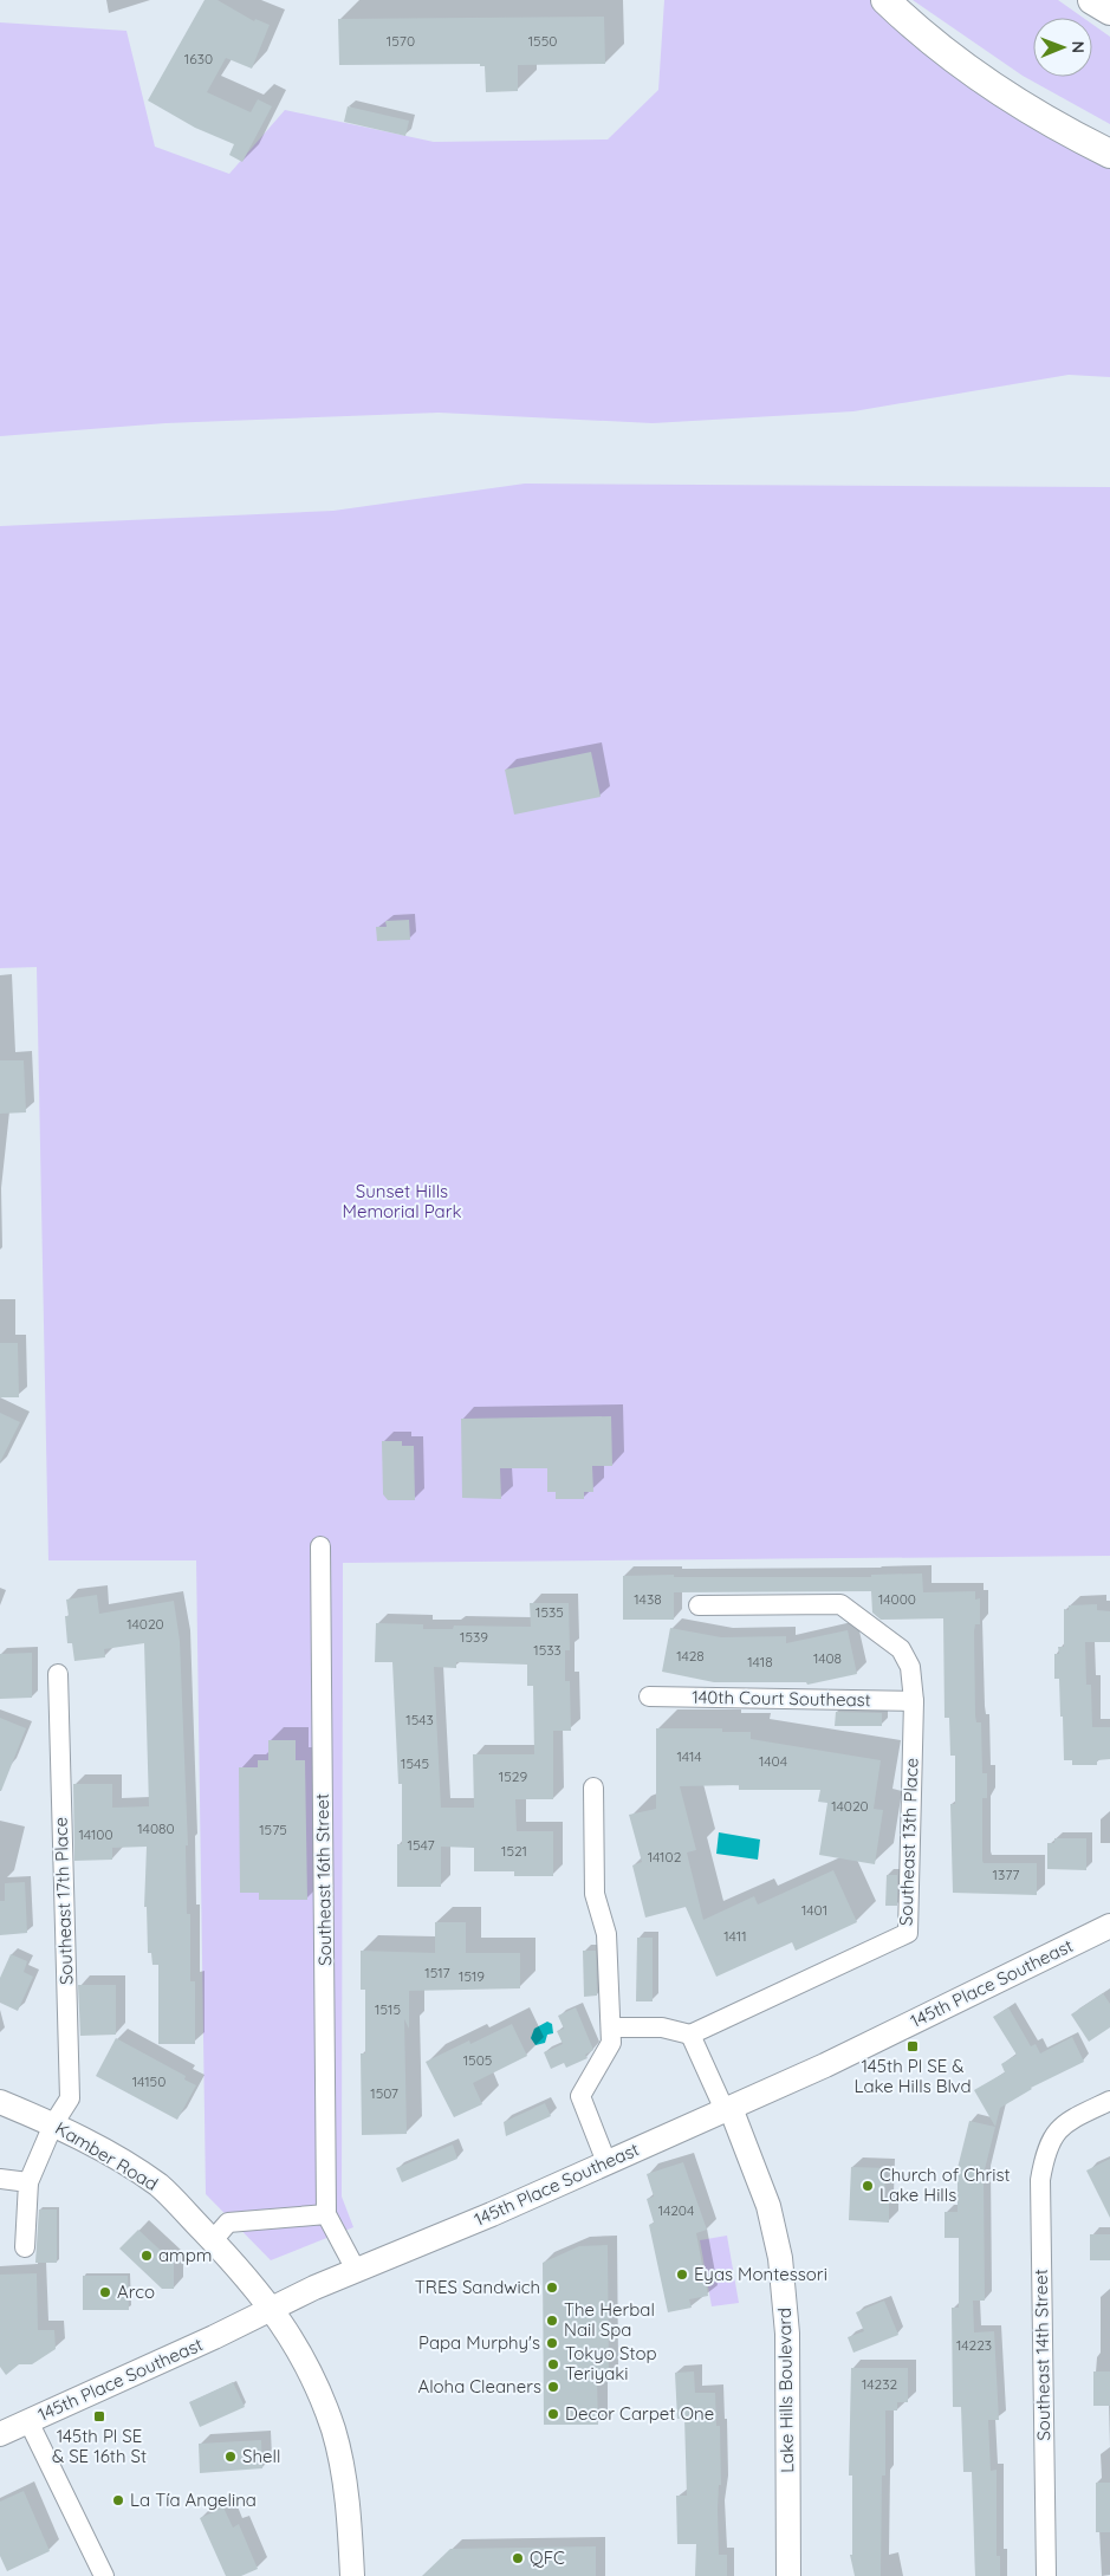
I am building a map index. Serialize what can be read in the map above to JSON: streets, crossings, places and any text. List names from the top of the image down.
{
  "streets": {
    "street": [
      "140th Court Southeast",
      "Southeast 13th Place",
      "Southeast 16th Street",
      "Southeast 17th Place",
      "145th Place Southeast",
      "Kamber Road",
      "Southeast 14th Street",
      "Lake Hills Boulevard"
    ]
  },
  "crossings": [
    ["140th Court Southeast", "Southeast 13th Place"],
    ["Southeast 17th Place", "Kamber Road"],
    ["145th Place Southeast", "Kamber Road"],
    ["145th Place Southeast", "Lake Hills Boulevard"]
  ],
  "parks": ["Sunset Hills Memorial Park"],
  "places": {
    "transit": ["145th Pl SE & Lake Hills Blvd", "145th Pl SE & SE 16th St"],
    "other": [
      "Church of Christ Lake Hills",
      "ampm",
      "Eyas Montessori",
      "TRES Sandwich",
      "Arco",
      "The Herbal Nail Spa",
      "Papa Murphy's",
      "Tokyo Stop Teriyaki",
      "Aloha Cleaners",
      "Decor Carpet One",
      "Shell",
      "La Tía Angelina",
      "QFC"
    ]
  },
  "house_numbers": [
    "1570",
    "1550",
    "1630",
    "1438",
    "14000",
    "1535",
    "14020",
    "1539",
    "1533",
    "1428",
    "1408",
    "1418",
    "1543",
    "1414",
    "1404",
    "1545",
    "1529",
    "14020",
    "14080",
    "1575",
    "14100",
    "1547",
    "1521",
    "14102",
    "1377",
    "1401",
    "1411",
    "1517",
    "1519",
    "1515",
    "1505",
    "14150",
    "1507",
    "14204",
    "14223",
    "14232"
  ],
  "north": "right"
}
